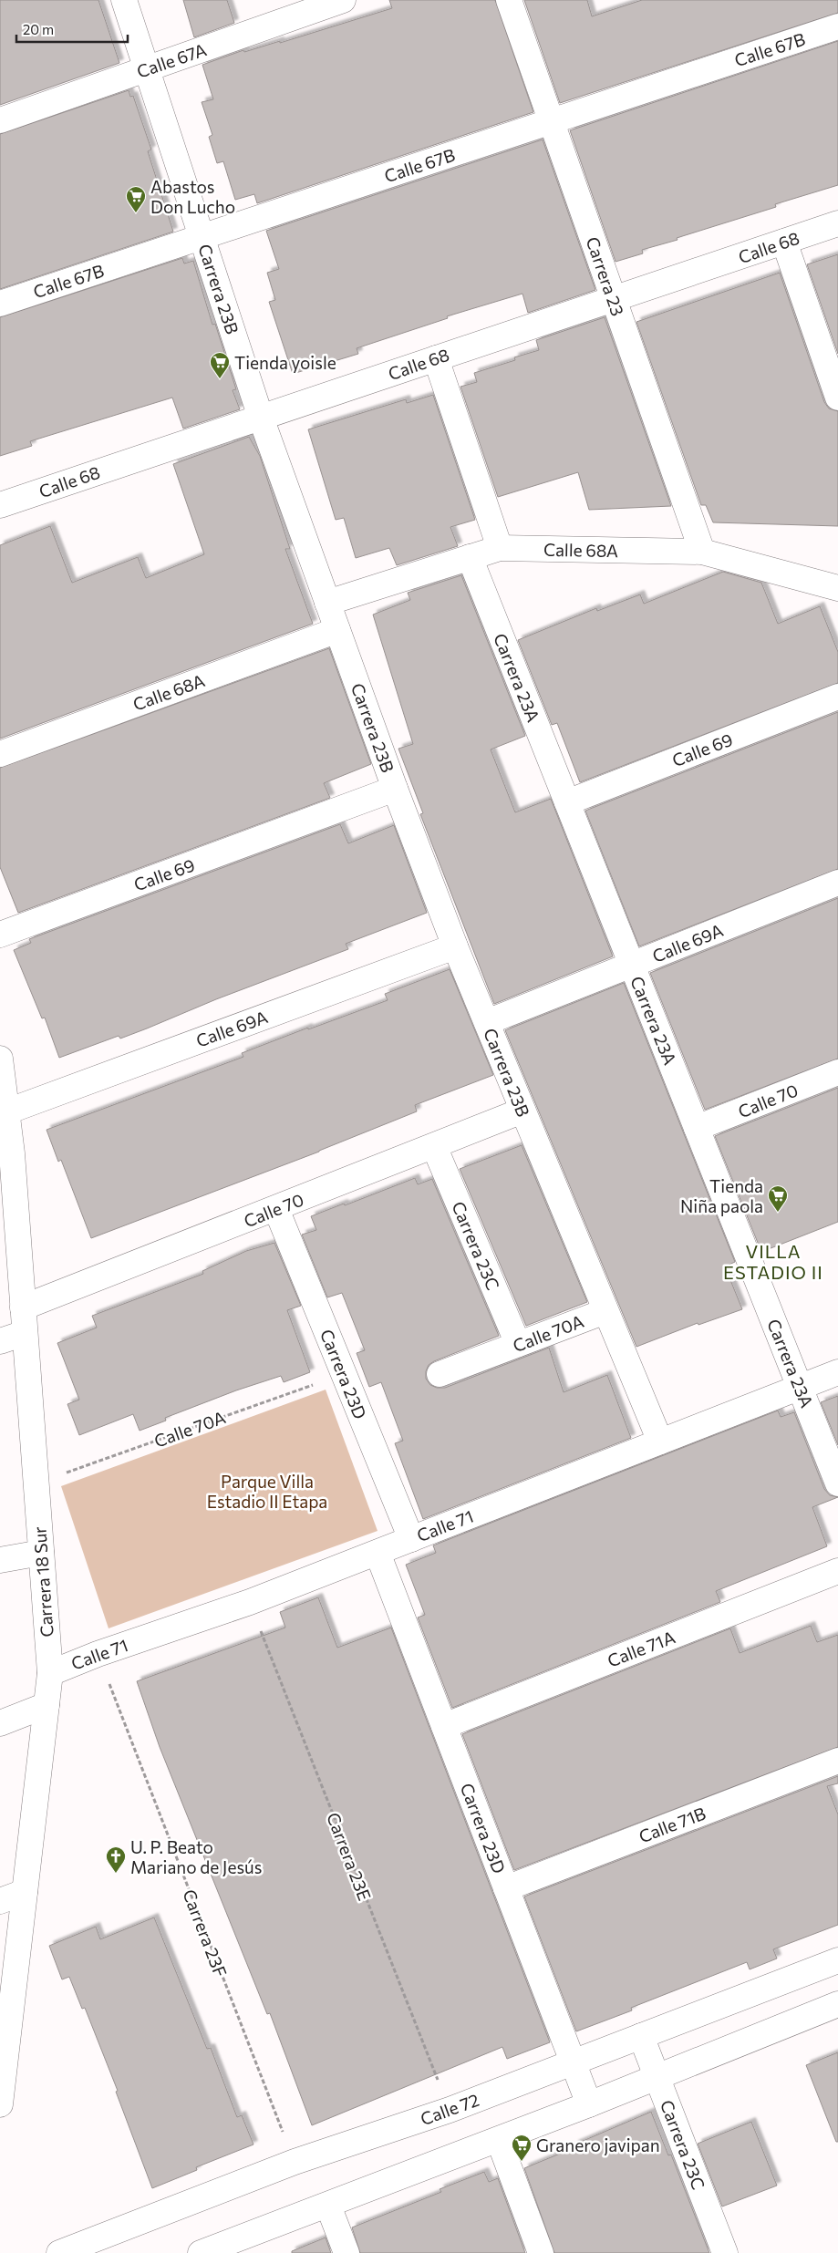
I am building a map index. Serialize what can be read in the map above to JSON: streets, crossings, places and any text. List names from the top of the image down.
{
  "streets": {
    "street": [
      "Calle 67B",
      "Calle 67A",
      "Calle 68",
      "Carrera 23",
      "Carrera 23B",
      "Calle 68A",
      "Carrera 23A",
      "Calle 69",
      "Calle 69A",
      "Calle 70",
      "Carrera 23C",
      "Calle 70A",
      "Carrera 23D",
      "Calle 71",
      "Carrera 18 Sur",
      "Calle 71A",
      "Calle 71B",
      "Calle 72"
    ],
    "path": ["Carrera 23E", "Carrera 23F"]
  },
  "crossings": [
    ["Calle 67B", "Carrera 23"],
    ["Calle 67B", "Carrera 23B"],
    ["Calle 67A", "Carrera 23B"],
    ["Calle 68", "Carrera 23"],
    ["Calle 68", "Carrera 23B"],
    ["Carrera 23", "Calle 68A"],
    ["Carrera 23B", "Calle 68A"],
    ["Carrera 23B", "Calle 69"],
    ["Carrera 23B", "Calle 69A"],
    ["Carrera 23B", "Calle 70"],
    ["Carrera 23B", "Calle 70A"],
    ["Carrera 23B", "Calle 71"],
    ["Calle 68A", "Carrera 23A"],
    ["Carrera 23A", "Calle 69"],
    ["Carrera 23A", "Calle 69A"],
    ["Carrera 23A", "Calle 70"],
    ["Carrera 23A", "Calle 71"],
    ["Calle 69A", "Carrera 18 Sur"],
    ["Calle 70", "Carrera 23C"],
    ["Calle 70", "Carrera 23D"],
    ["Calle 70", "Carrera 18 Sur"],
    ["Carrera 23C", "Calle 70A"],
    ["Carrera 23C", "Calle 72"],
    ["Calle 70A", "Carrera 23D"],
    ["Calle 70A", "Carrera 18 Sur"],
    ["Carrera 23D", "Calle 71"],
    ["Carrera 23D", "Calle 71A"],
    ["Carrera 23D", "Calle 71B"],
    ["Carrera 23D", "Calle 72"],
    ["Calle 71", "Carrera 18 Sur"],
    ["Calle 71", "Carrera 23E"],
    ["Calle 71", "Carrera 23F"],
    ["Carrera 23E", "Calle 72"],
    ["Carrera 23F", "Calle 72"]
  ],
  "districts": ["VILLA ESTADIO II"],
  "parks": ["Parque Villa Estadio II Etapa"],
  "places": {
    "supermarket": [
      "Abastos Don Lucho",
      "Tienda yoisle",
      "Tienda Niña paola",
      "Granero javipan"
    ],
    "church": ["U. P. Beato Mariano de Jesús"]
  },
  "scale_bar": "20 m"
}
